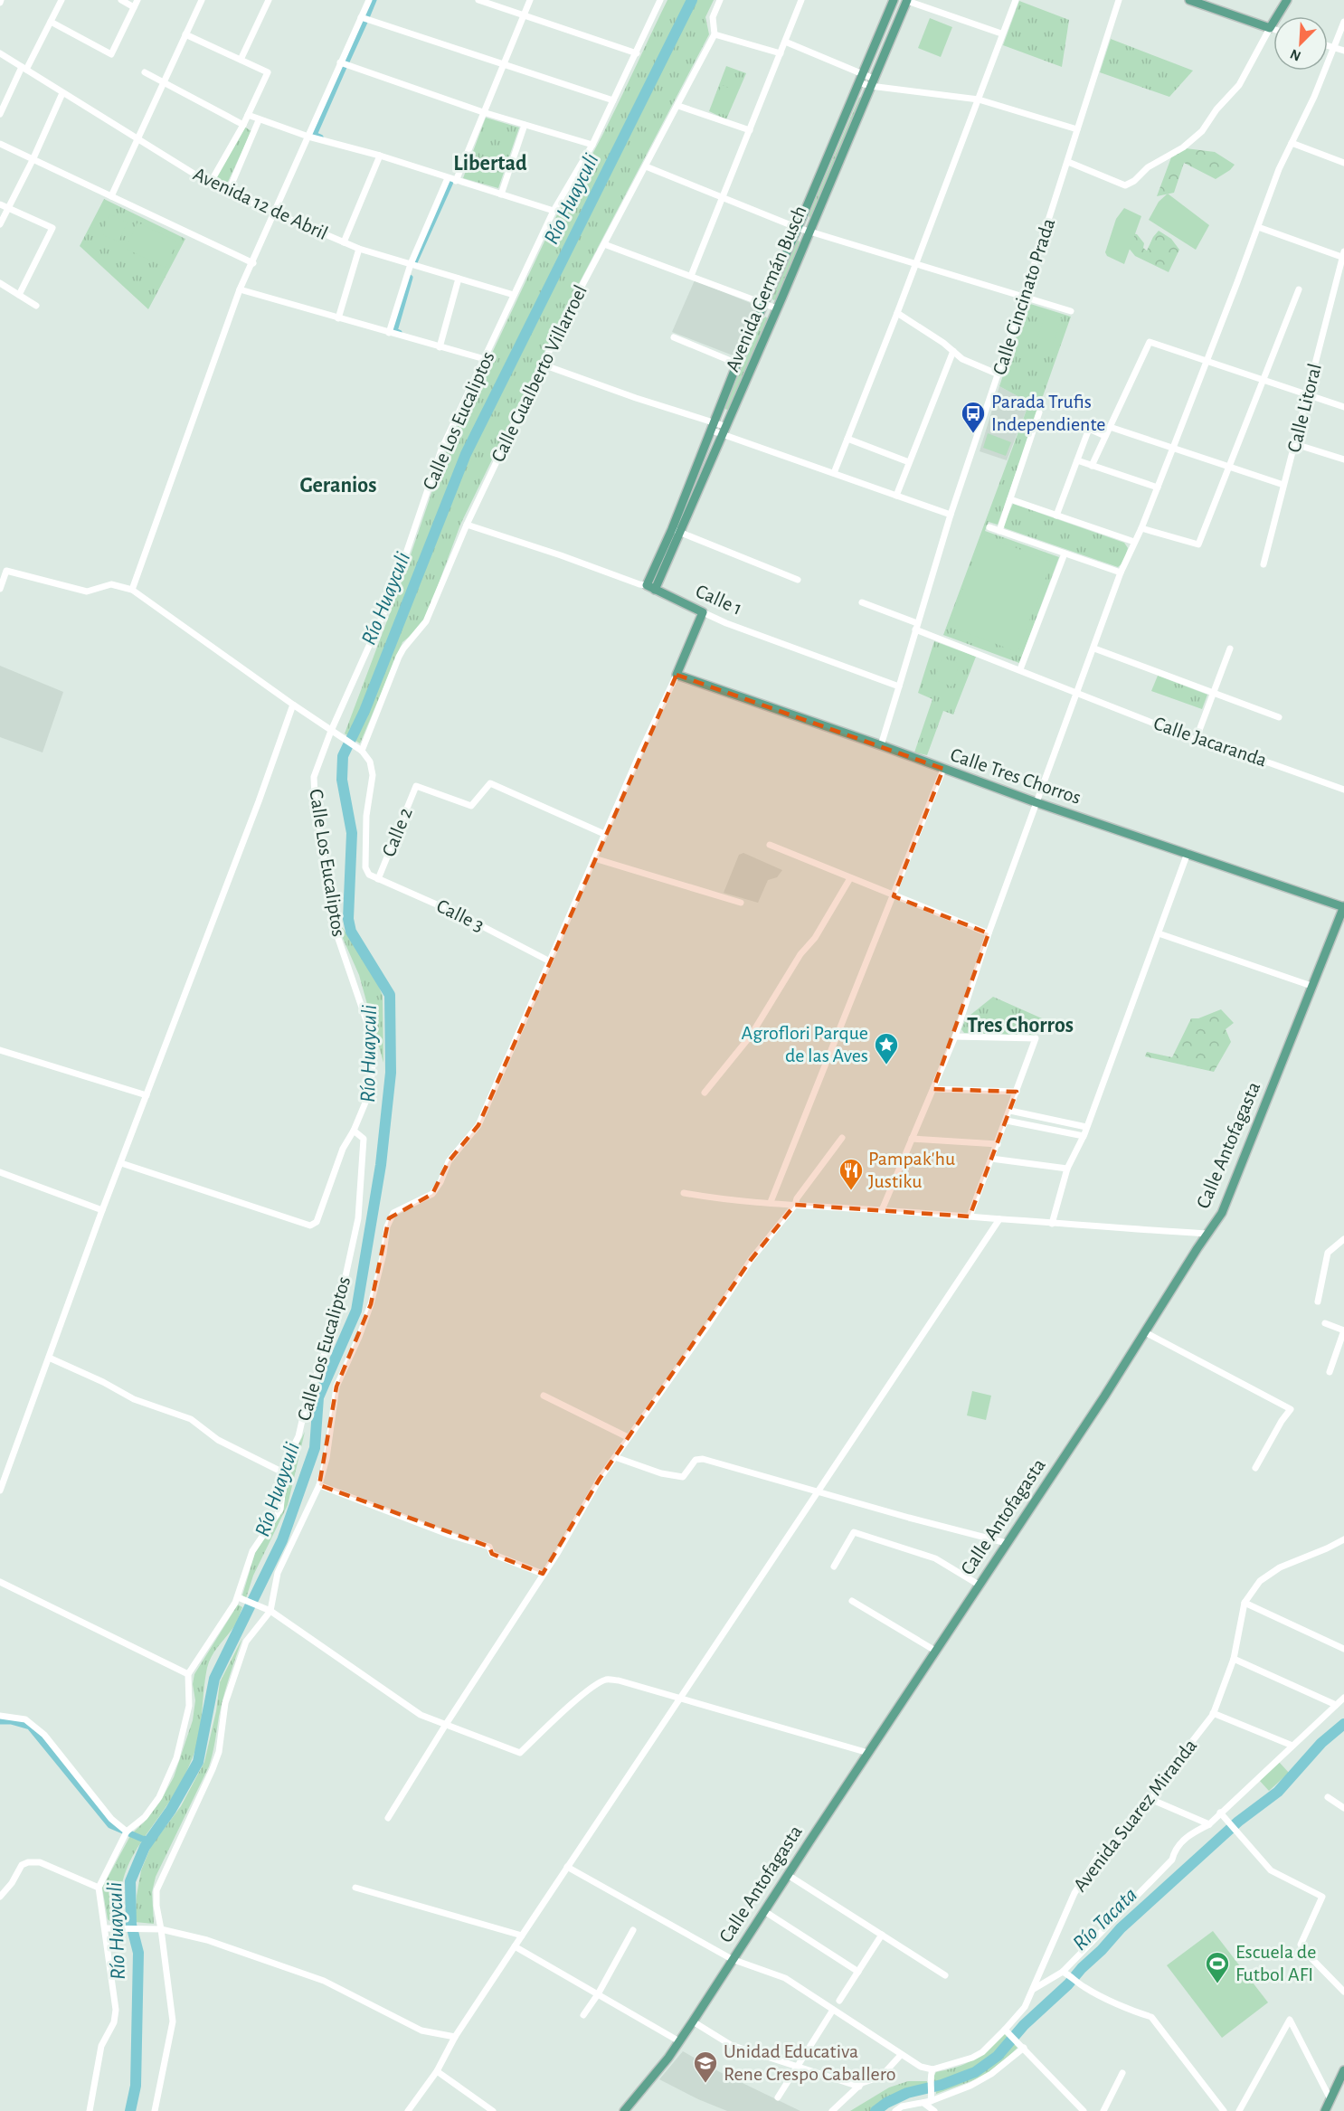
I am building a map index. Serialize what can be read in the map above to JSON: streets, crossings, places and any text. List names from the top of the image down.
{
  "streets": {
    "main road": [
      "Avenida Germán Busch",
      "Calle 1",
      "Calle Tres Chorros",
      "Calle Antofagasta"
    ],
    "street": [
      "Avenida 12 de Abril",
      "Calle Cincinato Prada",
      "Calle Gualberto Villarroel",
      "Calle Litoral",
      "Calle Los Eucaliptos",
      "Calle Jacaranda",
      "Calle 2",
      "Calle 3",
      "Avenida Suarez Miranda"
    ]
  },
  "crossings": [
    ["Avenida 12 de Abril", "Calle Los Eucaliptos"],
    ["Avenida Germán Busch", "Calle 1"],
    ["Calle Cincinato Prada", "Calle 1"],
    ["Calle Cincinato Prada", "Calle Jacaranda"],
    ["Calle Gualberto Villarroel", "Calle 1"],
    ["Calle Gualberto Villarroel", "Calle 3"],
    ["Calle Tres Chorros", "Calle Antofagasta"],
    ["Calle 2", "Calle 3"]
  ],
  "districts": ["Libertad", "Geranios", "Tres Chorros"],
  "water": ["Río Huayculi", "Río Tacata"],
  "places": {
    "bus stop": ["Parada Trufis Independiente"],
    "place": ["Agroflori Parque de las Aves"],
    "restaurant": ["Pampak'hu Justiku"],
    "sports": ["Escuela de Futbol AFI"],
    "school or university": ["Unidad Educativa Rene Crespo Caballero"]
  },
  "north": "bottom left"
}
